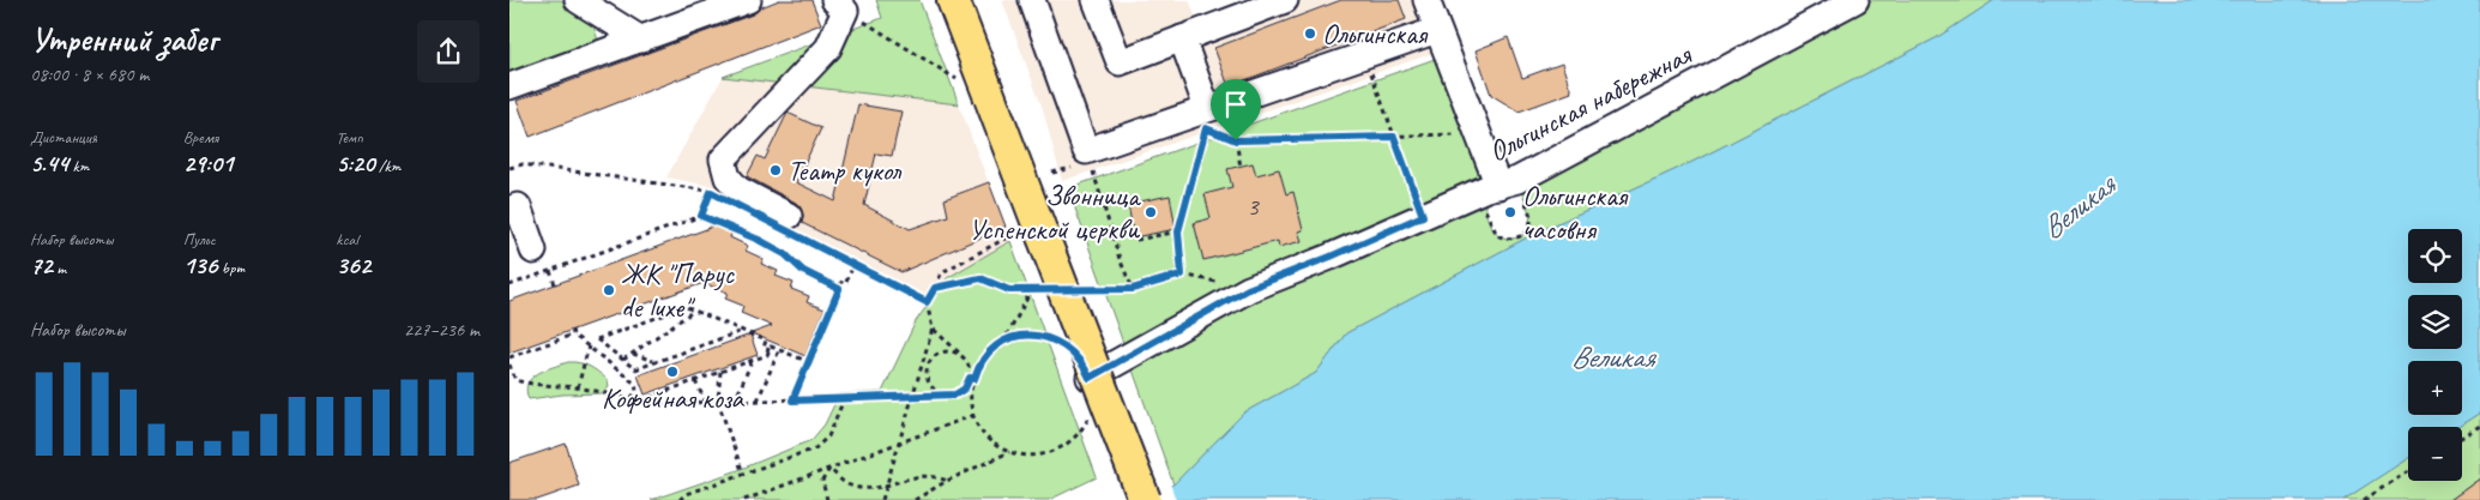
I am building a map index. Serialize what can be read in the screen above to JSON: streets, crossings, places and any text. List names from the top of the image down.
{
  "streets": {
    "street": ["Ольгинская набережная"]
  },
  "water": ["Великая"],
  "places": [
    "Ольгинская",
    "Театр кукол",
    "Звонница Успенской церкви",
    "Ольгинская часовня",
    "ЖК \"Парус de luxe\"",
    "Кофейная коза"
  ],
  "house_numbers": ["3"],
  "page": {
    "heading": ["Утренний забег", "08:00 · 8 × 680 m"],
    "stats": [
      ["Дистанция", "5.44 km"],
      ["Время", "29:01"],
      ["Темп", "5:20 /km"],
      ["Набор высоты", "72 m"],
      ["Пульс", "136 bpm"],
      ["kcal", "362"]
    ],
    "map_buttons": ["+", "−"],
    "chart": ["Набор высоты", "227–236 m"]
  }
}
